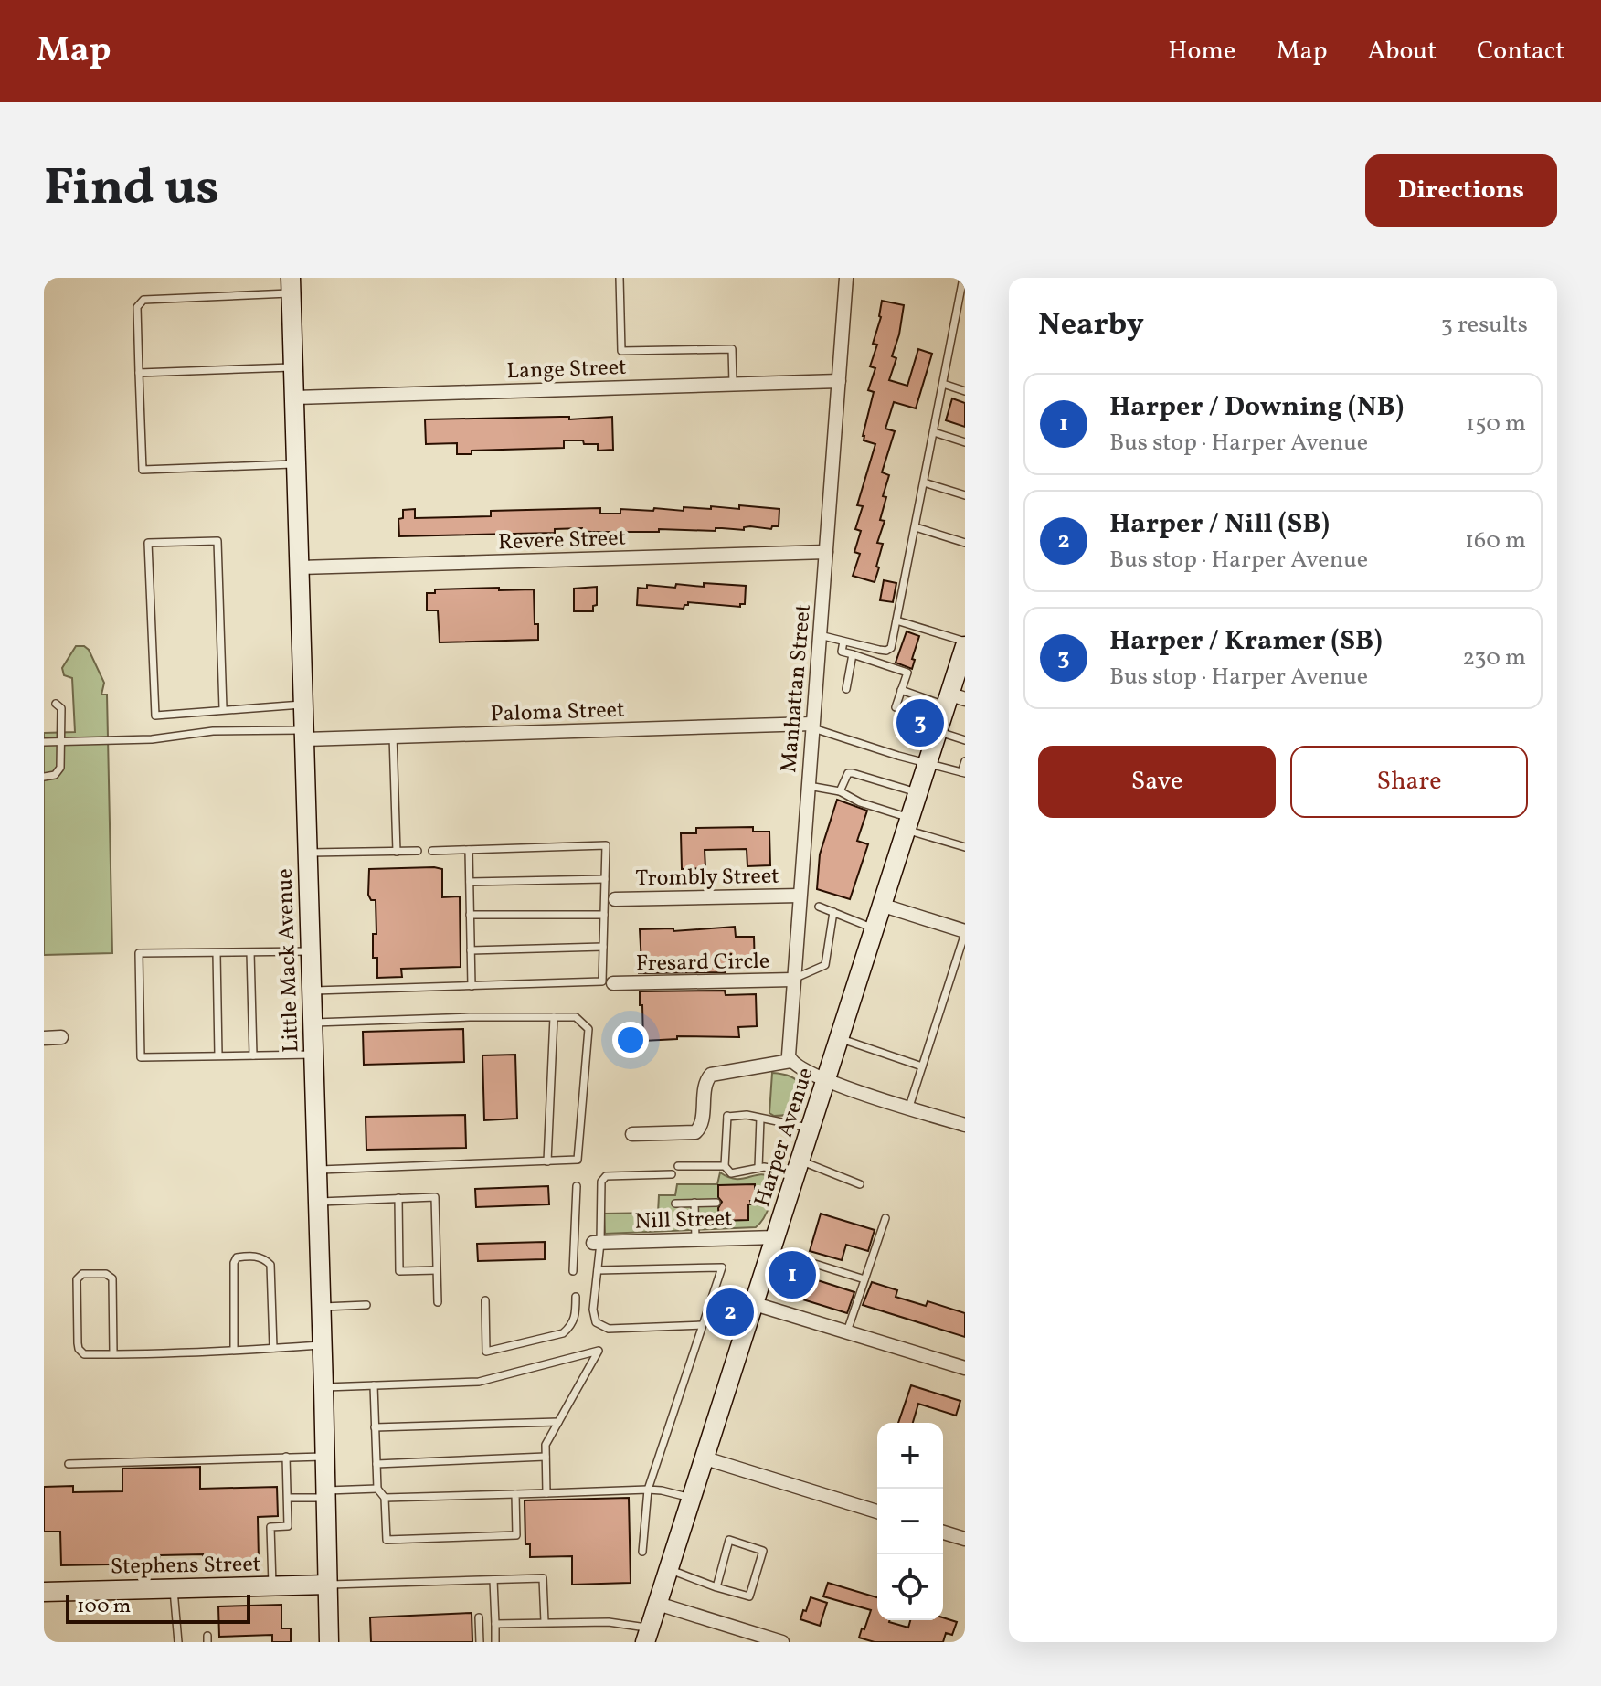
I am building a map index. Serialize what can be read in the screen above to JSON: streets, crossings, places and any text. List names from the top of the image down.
{
  "streets": {
    "main road": ["Little Mack Avenue", "Harper Avenue", "Stephens Street"],
    "street": [
      "Lange Street",
      "Revere Street",
      "Manhattan Street",
      "Paloma Street",
      "Trombly Street",
      "Fresard Circle",
      "Nill Street"
    ]
  },
  "crossings": [
    ["Lange Street", "Manhattan Street"],
    ["Lange Street", "Little Mack Avenue"],
    ["Revere Street", "Manhattan Street"],
    ["Revere Street", "Little Mack Avenue"],
    ["Manhattan Street", "Paloma Street"],
    ["Manhattan Street", "Trombly Street"],
    ["Manhattan Street", "Fresard Circle"],
    ["Paloma Street", "Little Mack Avenue"],
    ["Little Mack Avenue", "Stephens Street"],
    ["Harper Avenue", "Nill Street"]
  ],
  "scale_bar": "100 m",
  "page": {
    "header": "Map",
    "nav": [
      "Home",
      "Map",
      "About",
      "Contact"
    ],
    "title": "Find us",
    "buttons": [
      "Directions",
      ["Save", "Share"]
    ],
    "heading": ["Nearby", "3 results"],
    "list": [
      {
        "mark": "1",
        "name": "Harper / Downing (NB)",
        "note": "Bus stop · Harper Avenue",
        "value": "150 m"
      },
      {
        "mark": "2",
        "name": "Harper / Nill (SB)",
        "note": "Bus stop · Harper Avenue",
        "value": "160 m"
      },
      {
        "mark": "3",
        "name": "Harper / Kramer (SB)",
        "note": "Bus stop · Harper Avenue",
        "value": "230 m"
      }
    ],
    "pins": ["3", "1", "2"],
    "map_buttons": ["+", "−"],
    "scale": "100 m"
  }
}
